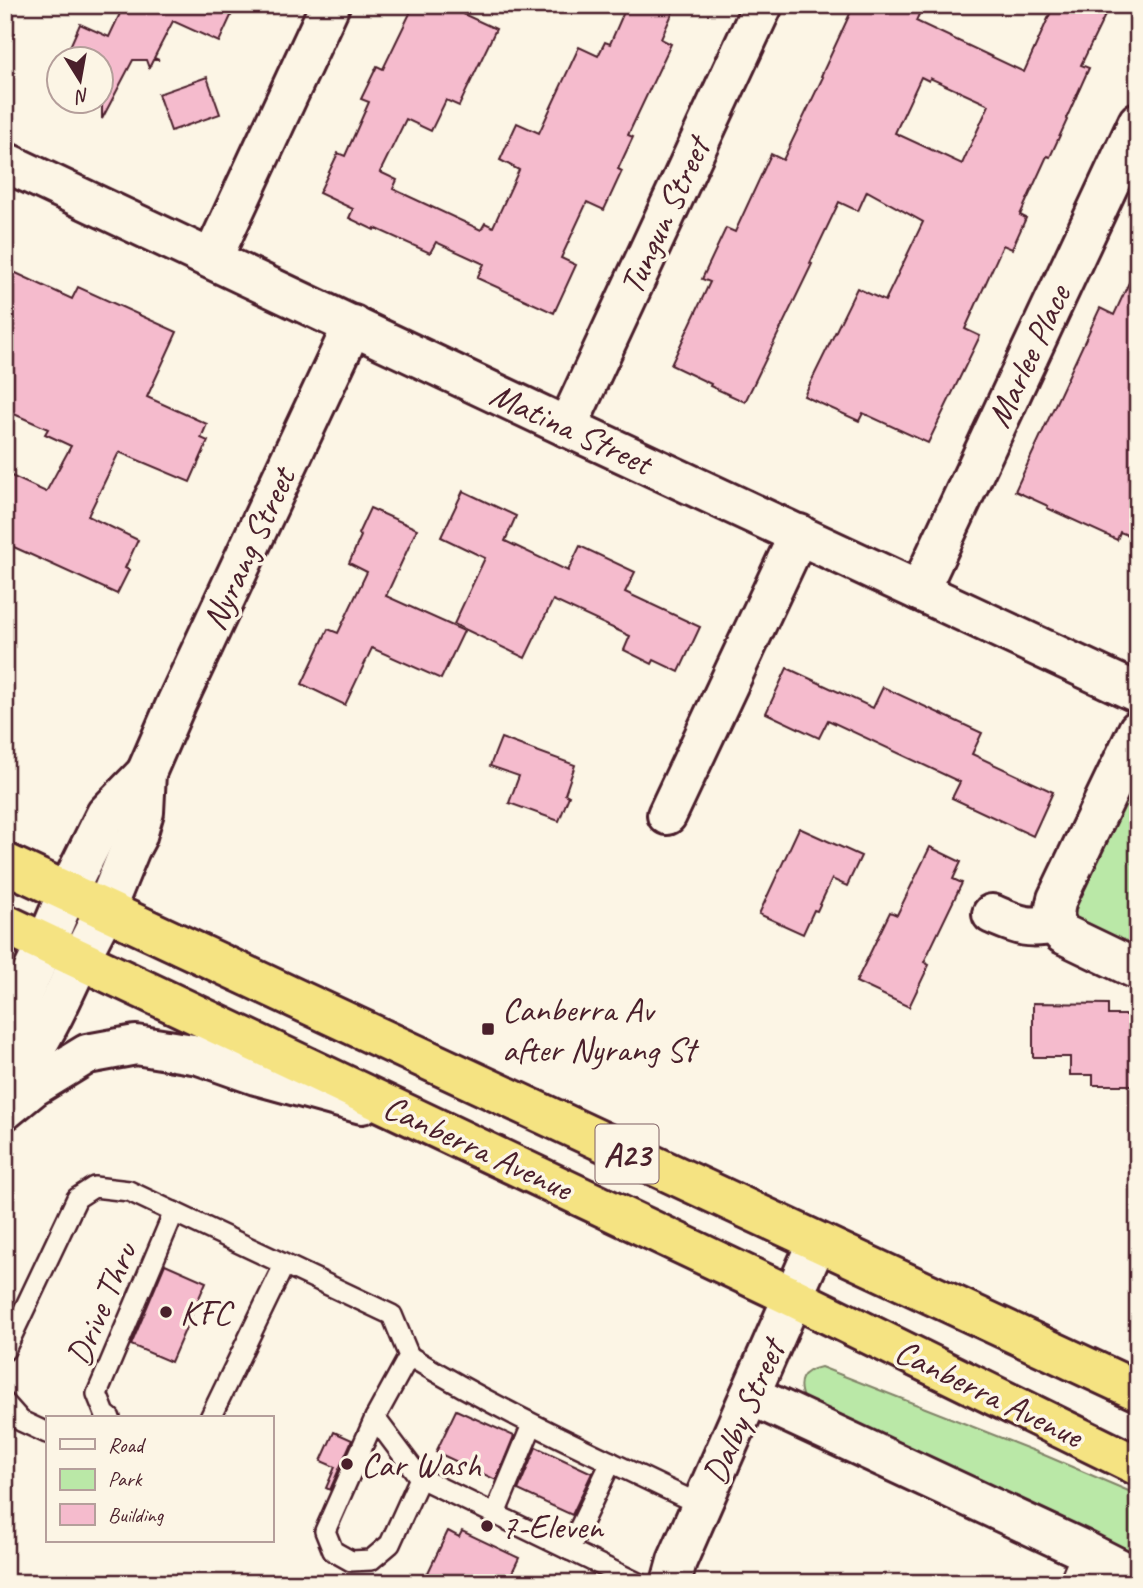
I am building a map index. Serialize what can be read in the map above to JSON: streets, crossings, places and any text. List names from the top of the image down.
{
  "streets": {
    "highway": ["Canberra Avenue", "A23"],
    "street": [
      "Tungun Street",
      "Marlee Place",
      "Matina Street",
      "Nyrang Street",
      "Dalby Street"
    ],
    "lane": ["Drive Thru"]
  },
  "crossings": [
    ["Tungun Street", "Matina Street"],
    ["Marlee Place", "Matina Street"],
    ["Matina Street", "Nyrang Street"],
    ["Nyrang Street", "Canberra Avenue"],
    ["Canberra Avenue", "Dalby Street"]
  ],
  "places": {
    "transit": ["Canberra Av after Nyrang St"],
    "other": ["KFC", "Car Wash", "7-Eleven"]
  },
  "legend": ["Road", "Park", "Building"],
  "north": "bottom"
}
